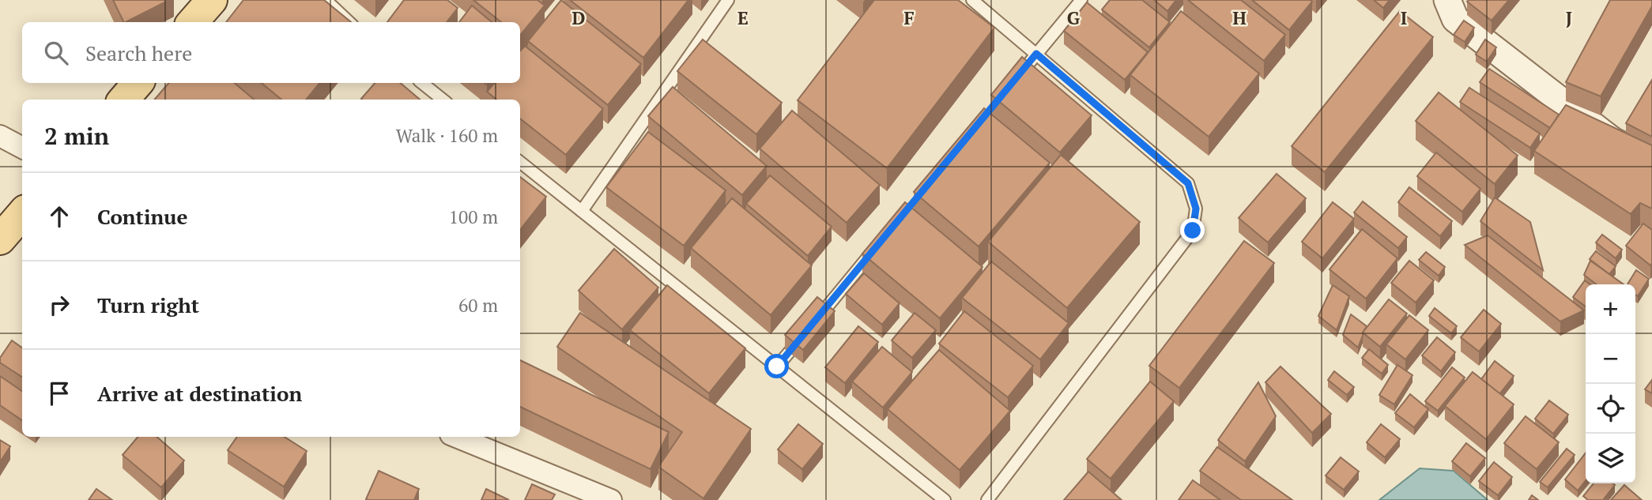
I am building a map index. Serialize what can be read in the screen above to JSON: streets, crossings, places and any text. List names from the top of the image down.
{
  "page": {
    "search": "Search here",
    "heading": ["2 min", "Walk · 160 m"],
    "list": [
      ["Continue", "100 m"],
      ["Turn right", "60 m"],
      "Arrive at destination"
    ],
    "map_buttons": ["+", "−"]
  },
  "grid": {
    "columns": [
      "D",
      "E",
      "F",
      "G",
      "H",
      "I",
      "J"
    ]
  }
}
